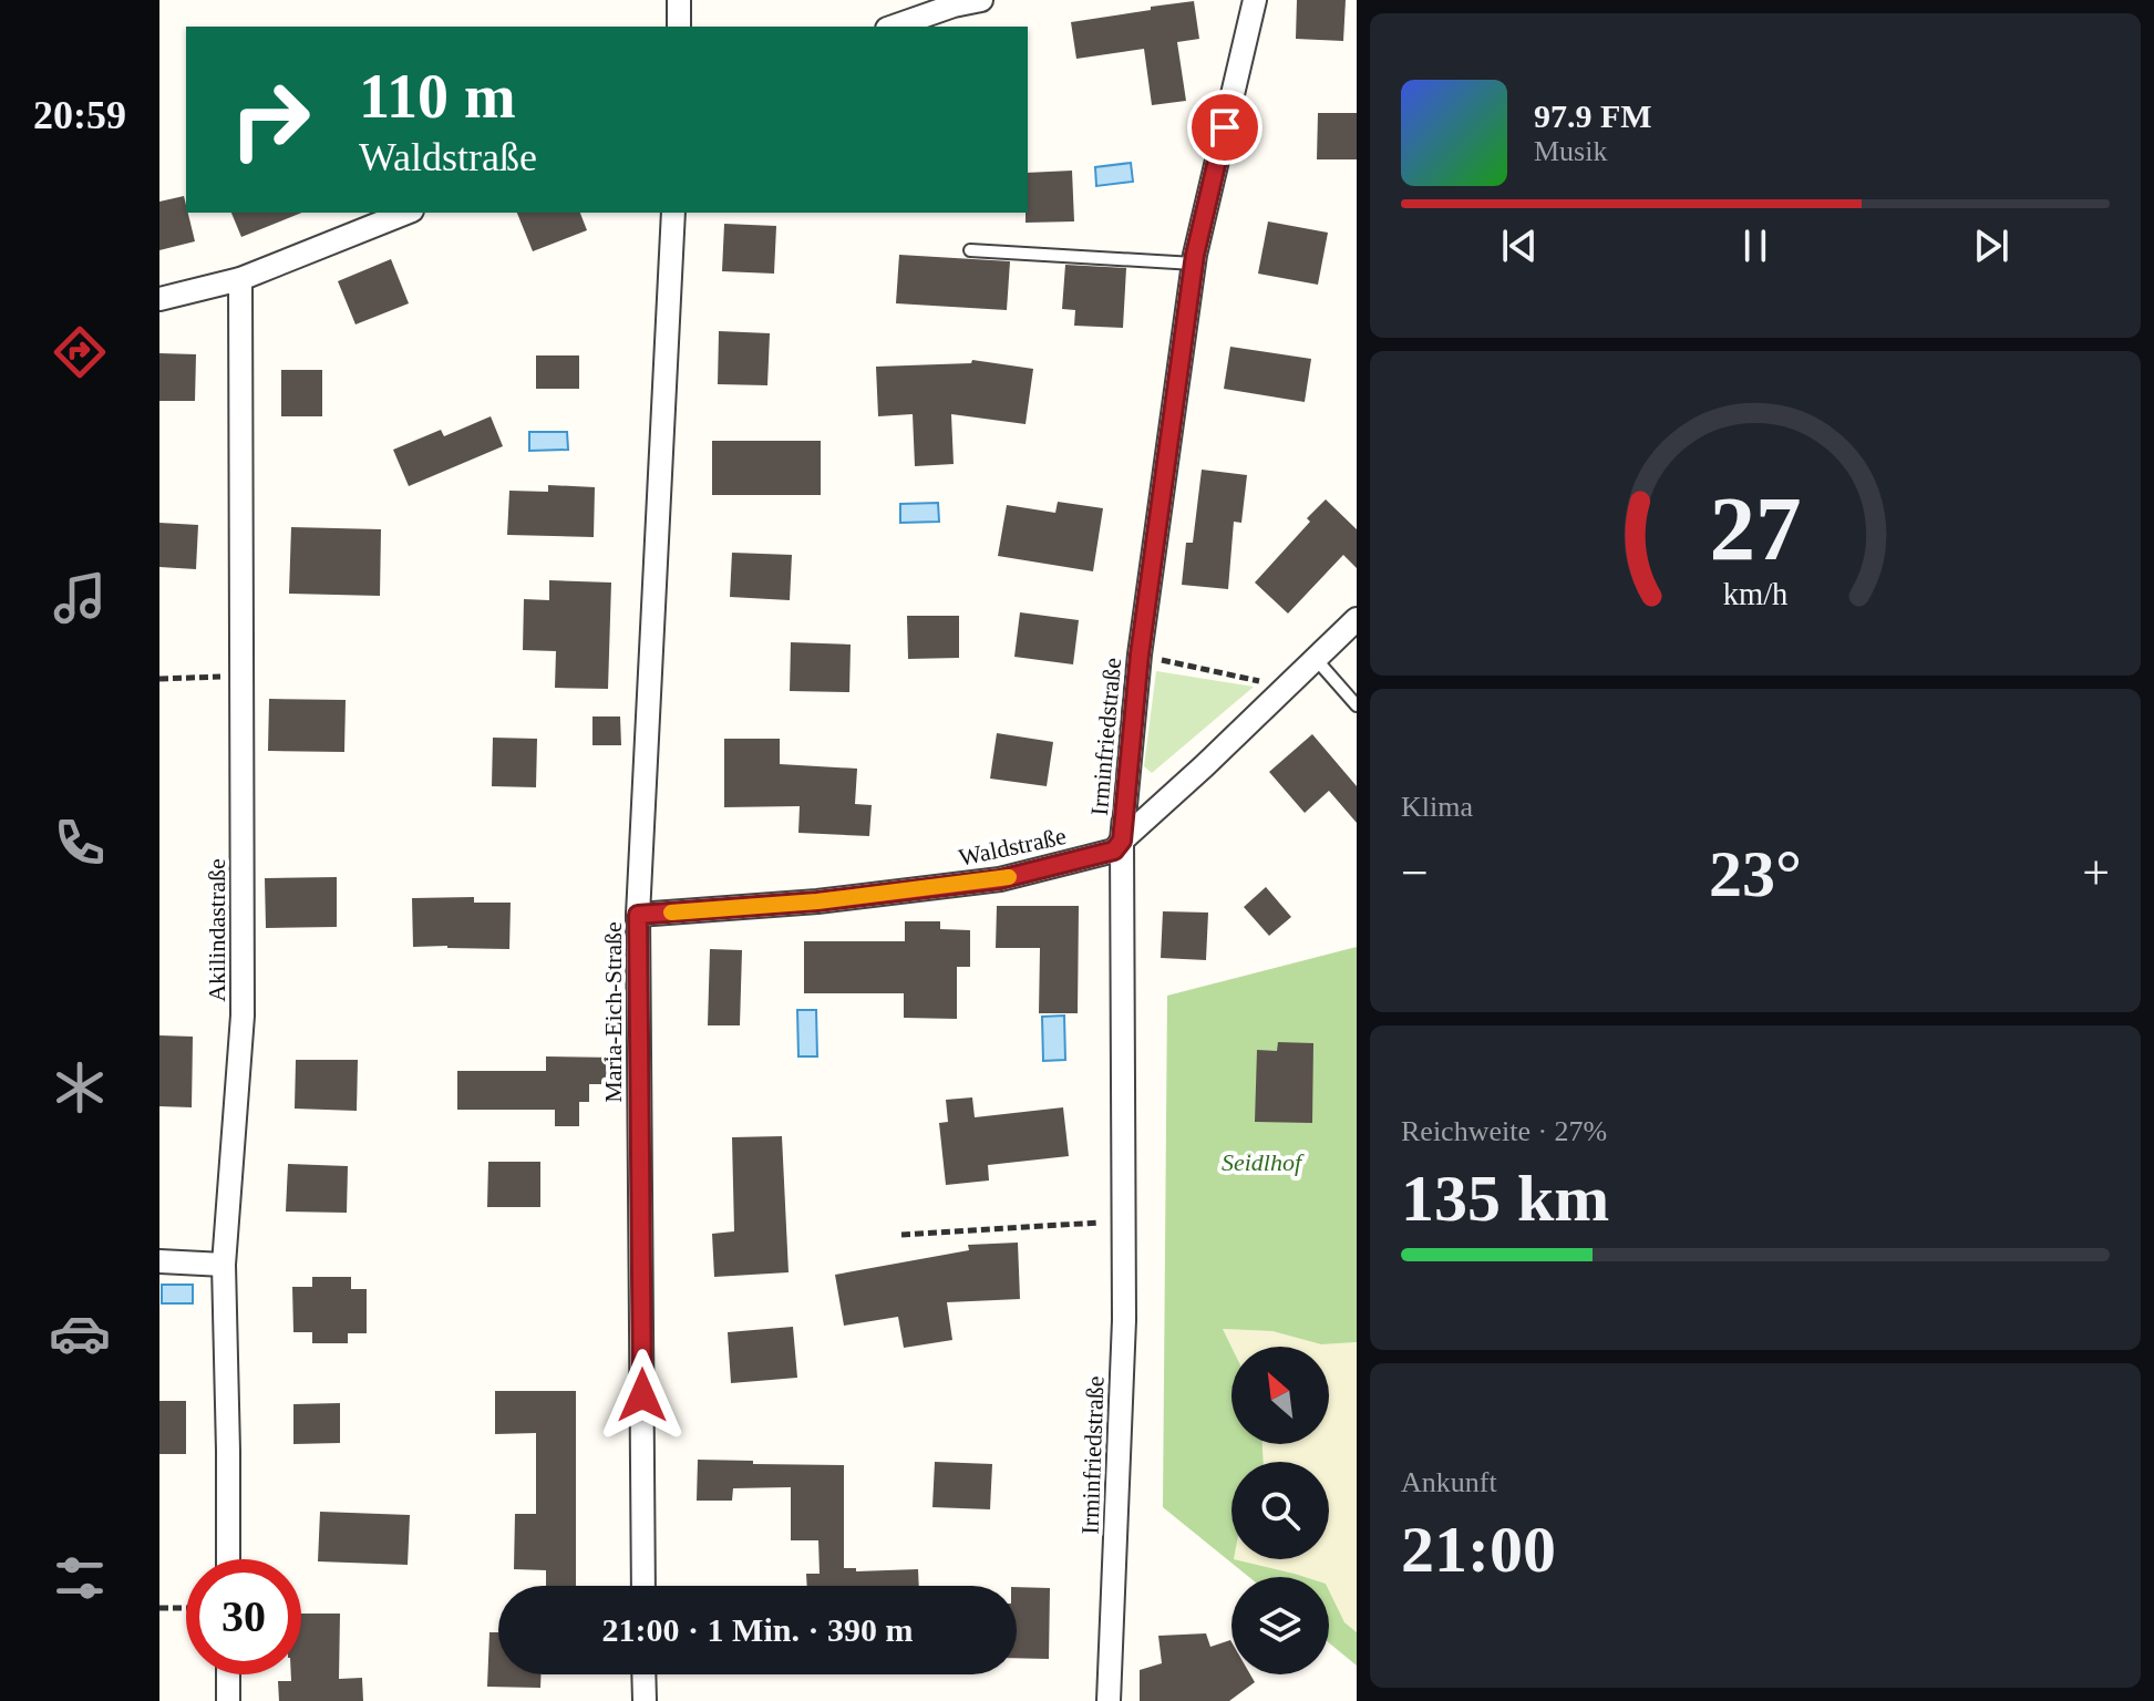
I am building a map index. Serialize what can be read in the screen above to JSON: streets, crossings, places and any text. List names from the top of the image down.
{
  "streets": {
    "street": [
      "Irminfriedstraße",
      "Waldstraße",
      "Akilindastraße",
      "Maria-Eich-Straße"
    ]
  },
  "crossings": [
    ["Irminfriedstraße", "Waldstraße"],
    ["Waldstraße", "Maria-Eich-Straße"]
  ],
  "parks": ["Seidlhof"],
  "north": "top left",
  "page": {
    "tabs": "20:59",
    "turn": ["110 m", "Waldstraße"],
    "song": ["97.9 FM", "Musik"],
    "tile": [
      "Klima",
      ["Reichweite · 27%", "135 km"],
      ["Ankunft", "21:00"]
    ],
    "heat": ["−", "23°", "+"],
    "limit": "30",
    "trip": "21:00 · 1 Min. · 390 m",
    "gauge": ["27", "km/h"]
  }
}
